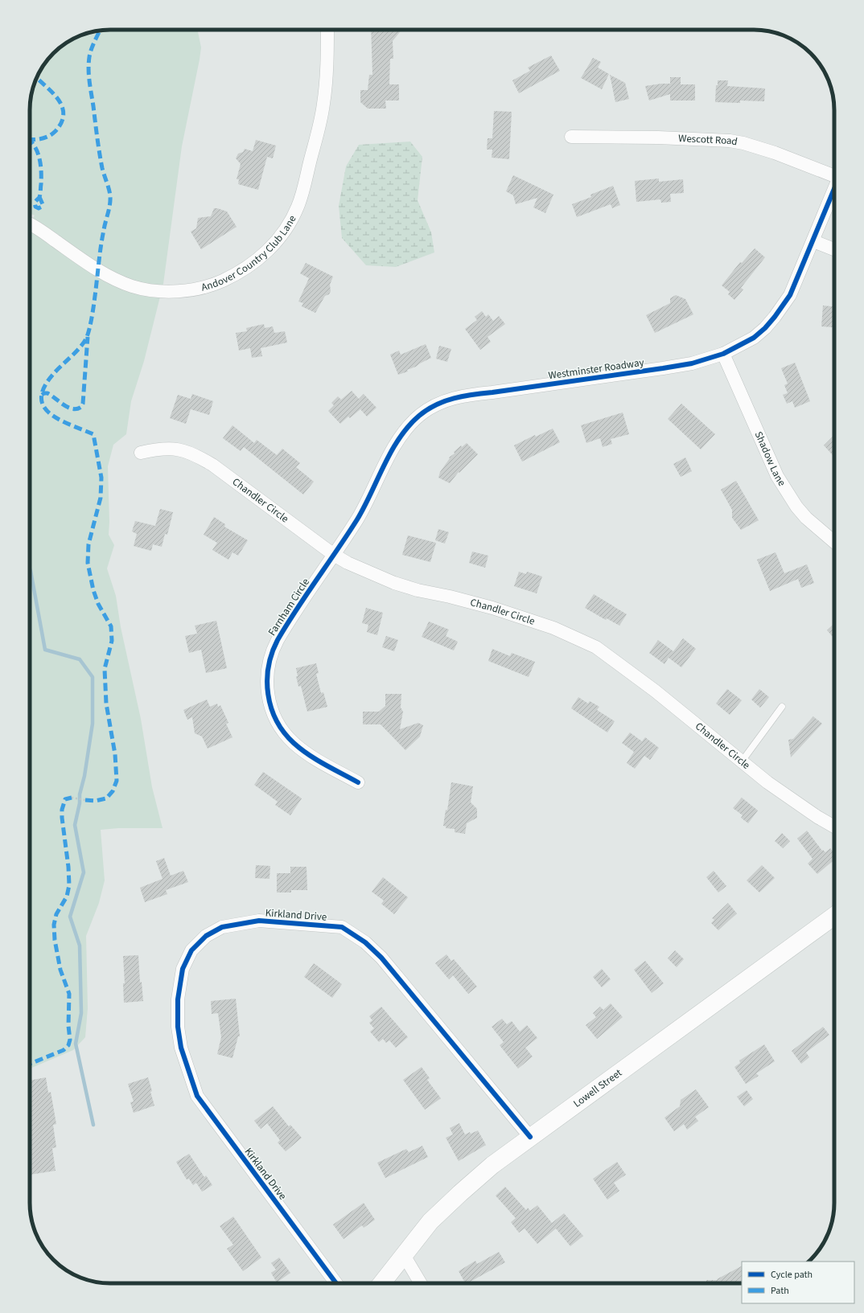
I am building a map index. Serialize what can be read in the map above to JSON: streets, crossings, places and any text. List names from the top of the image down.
{
  "streets": {
    "main road": ["Lowell Street"],
    "street": [
      "Wescott Road",
      "Andover Country Club Lane",
      "Westminster Roadway",
      "Shadow Lane",
      "Chandler Circle",
      "Farnham Circle",
      "Kirkland Drive"
    ]
  },
  "crossings": [
    ["Westminster Roadway", "Shadow Lane"],
    ["Westminster Roadway", "Chandler Circle"],
    ["Westminster Roadway", "Farnham Circle"],
    ["Chandler Circle", "Farnham Circle"],
    ["Kirkland Drive", "Lowell Street"]
  ],
  "legend": ["Cycle path", "Path"]
}
